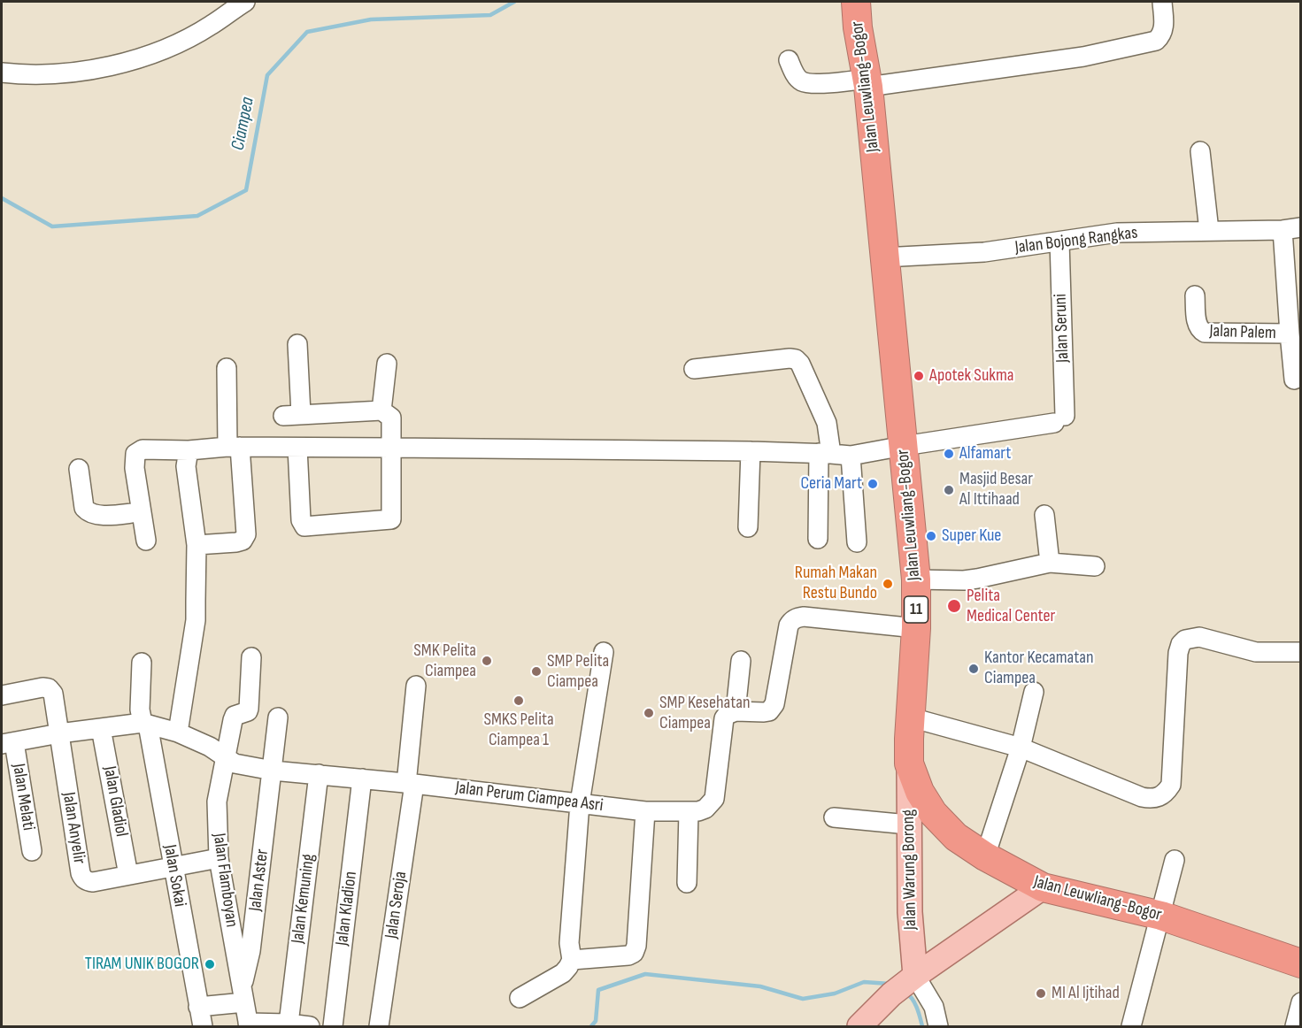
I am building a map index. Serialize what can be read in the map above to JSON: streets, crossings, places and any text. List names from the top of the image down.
{
  "streets": {
    "highway": ["Jalan Leuwliang-Bogor", "11"],
    "main road": ["Jalan Warung Borong"],
    "street": [
      "Jalan Bojong Rangkas",
      "Jalan Seruni",
      "Jalan Palem",
      "Jalan Melati",
      "Jalan Perum Ciampea Asri",
      "Jalan Gladiol",
      "Jalan Anyelir",
      "Jalan Sokai",
      "Jalan Flamboyan",
      "Jalan Aster",
      "Jalan Kemuning",
      "Jalan Seroja",
      "Jalan Kladion"
    ]
  },
  "crossings": [
    ["Jalan Leuwliang-Bogor", "Jalan Bojong Rangkas"],
    ["Jalan Leuwliang-Bogor", "Jalan Seruni"],
    ["Jalan Leuwliang-Bogor", "Jalan Warung Borong"],
    ["Jalan Bojong Rangkas", "Jalan Seruni"],
    ["Jalan Melati", "Jalan Perum Ciampea Asri"],
    ["Jalan Perum Ciampea Asri", "Jalan Gladiol"],
    ["Jalan Perum Ciampea Asri", "Jalan Anyelir"],
    ["Jalan Perum Ciampea Asri", "Jalan Sokai"],
    ["Jalan Perum Ciampea Asri", "Jalan Flamboyan"],
    ["Jalan Perum Ciampea Asri", "Jalan Aster"],
    ["Jalan Perum Ciampea Asri", "Jalan Kemuning"],
    ["Jalan Perum Ciampea Asri", "Jalan Seroja"],
    ["Jalan Perum Ciampea Asri", "Jalan Kladion"],
    ["Jalan Gladiol", "Jalan Anyelir"],
    ["Jalan Anyelir", "Jalan Sokai"],
    ["Jalan Anyelir", "Jalan Flamboyan"],
    ["Jalan Flamboyan", "Jalan Aster"]
  ],
  "water": ["Ciampea"],
  "places": [
    "Apotek Sukma",
    "Alfamart",
    "Ceria Mart",
    "Masjid Besar Al Ittihaad",
    "Super Kue",
    "Rumah Makan Restu Bundo",
    "Pelita Medical Center",
    "SMK Pelita Ciampea",
    "Kantor Kecamatan Ciampea",
    "SMP Pelita Ciampea",
    "SMKS Pelita Ciampea 1",
    "SMP Kesehatan Ciampea",
    "TIRAM UNIK BOGOR",
    "MI Al Ijtihad"
  ]
}
